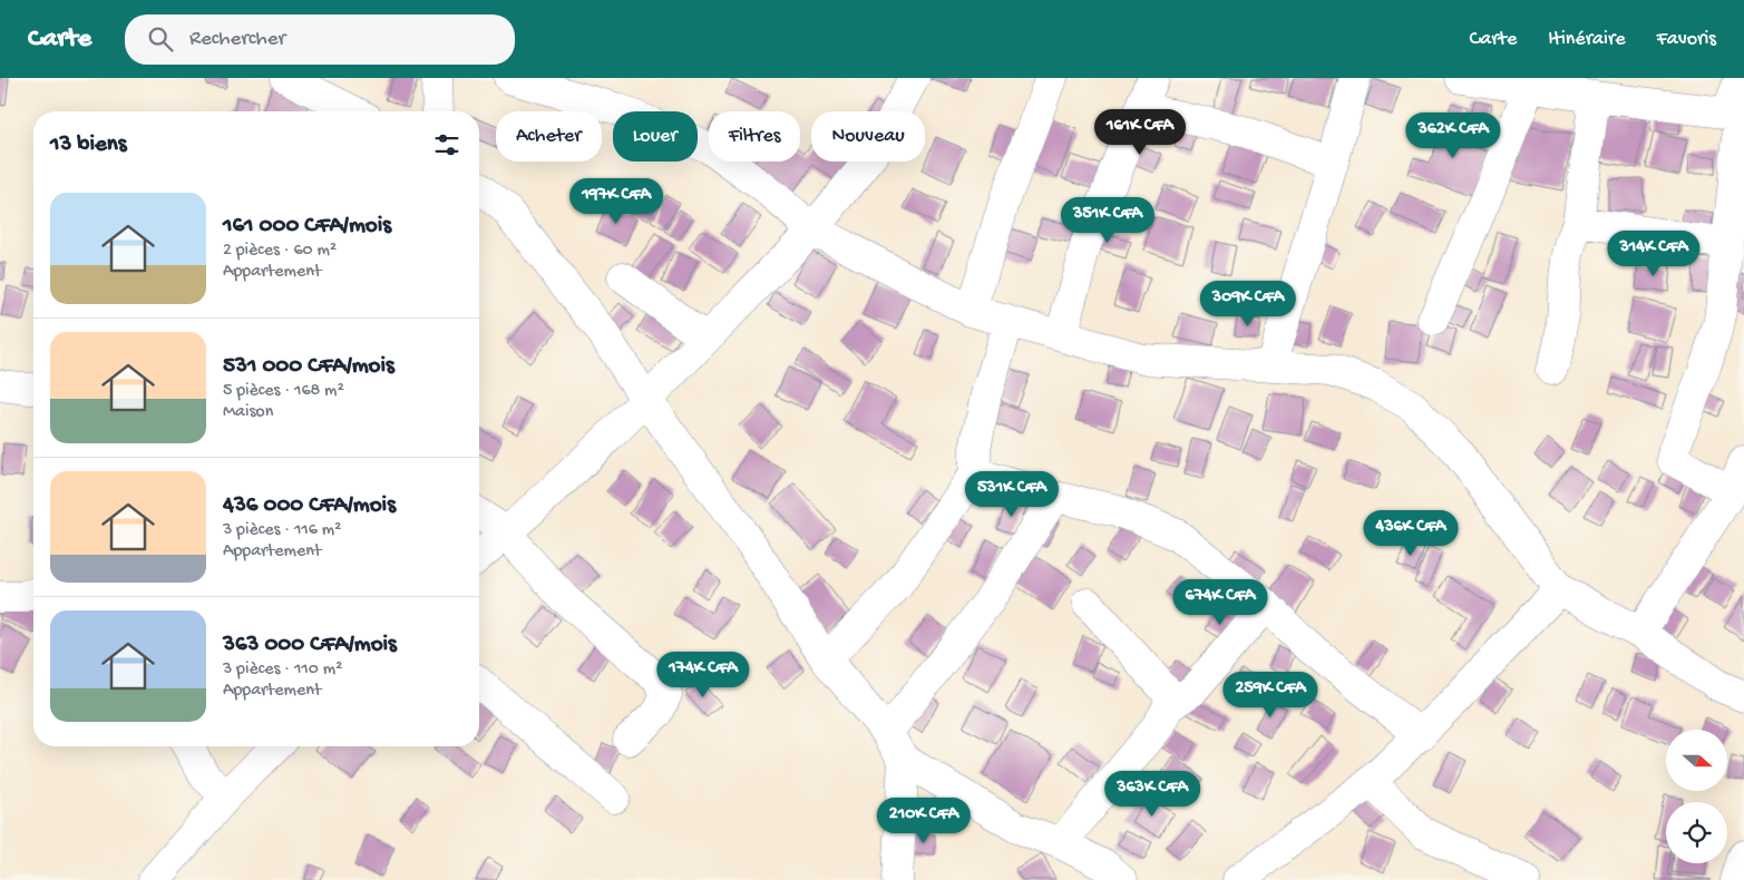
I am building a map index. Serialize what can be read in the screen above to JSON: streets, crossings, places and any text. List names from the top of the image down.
{
  "north": "right",
  "page": {
    "header": "Carte",
    "search": "Rechercher",
    "nav": ["Carte", "Itinéraire", "Favoris"],
    "price": [
      "161K CFA",
      "362K CFA",
      "197K CFA",
      "351K CFA",
      "314K CFA",
      "309K CFA",
      "531K CFA",
      "436K CFA",
      "674K CFA",
      "174K CFA",
      "259K CFA",
      "363K CFA",
      "210K CFA"
    ],
    "chip": [
      "Acheter",
      "Louer",
      "Filtres",
      "Nouveau"
    ],
    "heading": "13 biens",
    "list": [
      {
        "name": "161 000 CFA/mois",
        "note": "2 pièces · 60 m² · Appartement"
      },
      {
        "name": "531 000 CFA/mois",
        "note": "5 pièces · 168 m² · Maison"
      },
      {
        "name": "436 000 CFA/mois",
        "note": "3 pièces · 116 m² · Appartement"
      },
      {
        "name": "363 000 CFA/mois",
        "note": "3 pièces · 110 m² · Appartement"
      }
    ]
  }
}
